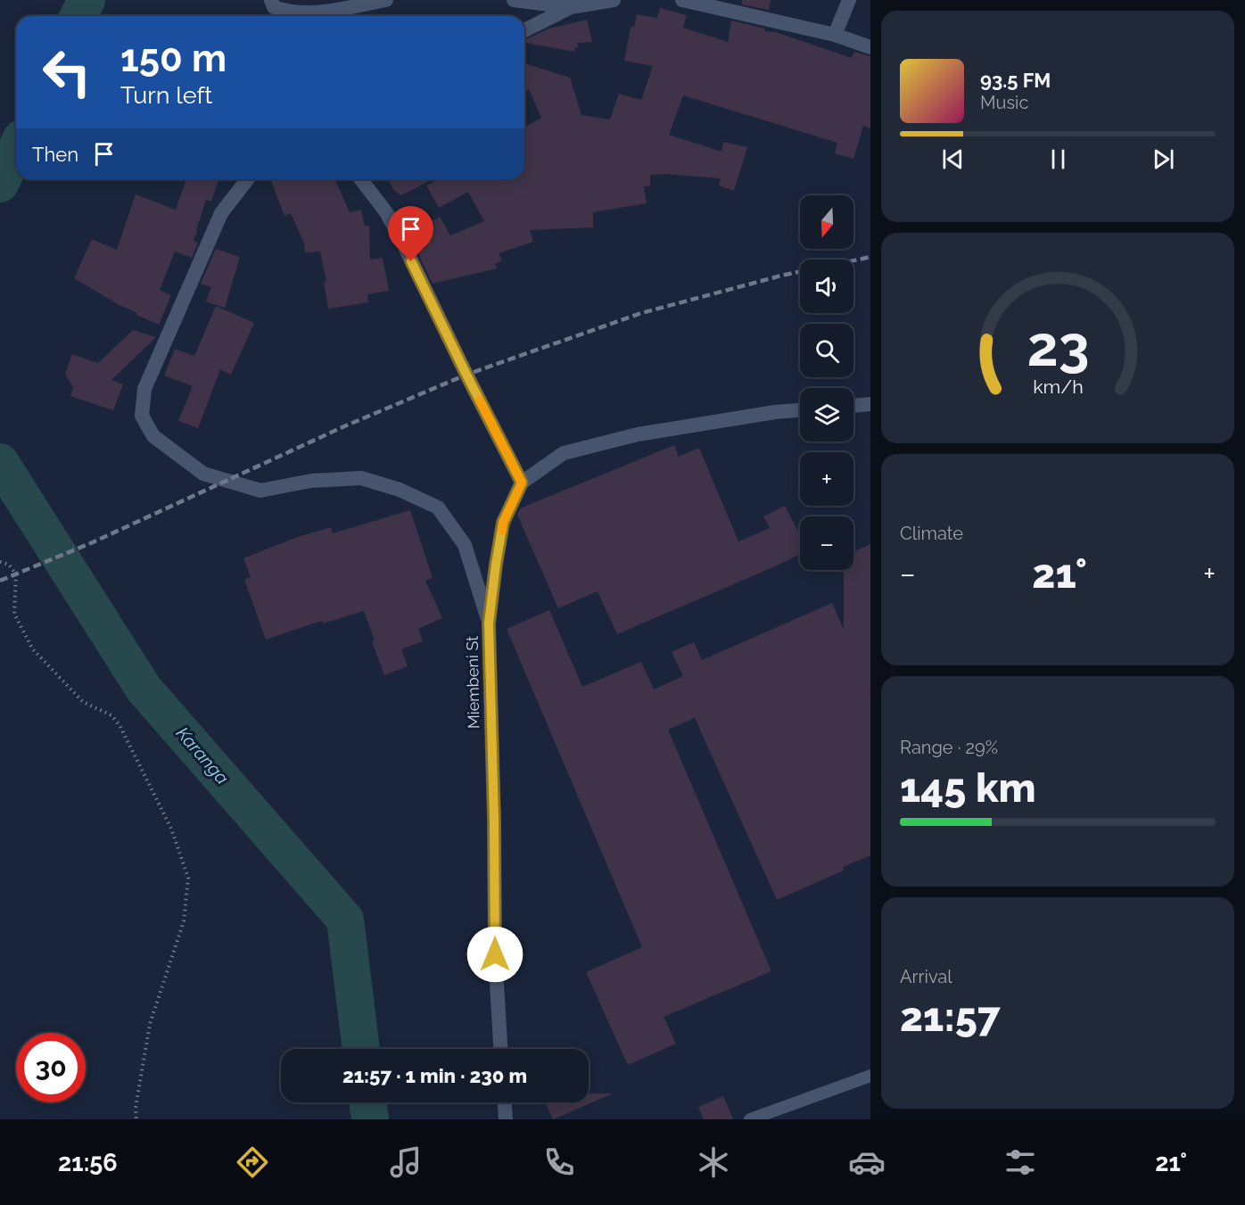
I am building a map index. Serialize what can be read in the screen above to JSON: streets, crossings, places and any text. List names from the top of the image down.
{
  "streets": {
    "street": ["Miembeni St"]
  },
  "water": ["Karanga"],
  "north": "bottom",
  "page": {
    "turn": ["150 m", "Turn left"],
    "song": ["93.5 FM", "Music"],
    "then": "Then",
    "map_buttons": ["+", "−"],
    "tile": [
      "Climate",
      ["Range · 29%", "145 km"],
      ["Arrival", "21:57"]
    ],
    "heat": ["−", "21°", "+"],
    "limit": "30",
    "trip": "21:57 · 1 min · 230 m",
    "tabs": ["21:56", "21°"],
    "gauge": ["23", "km/h"]
  }
}
